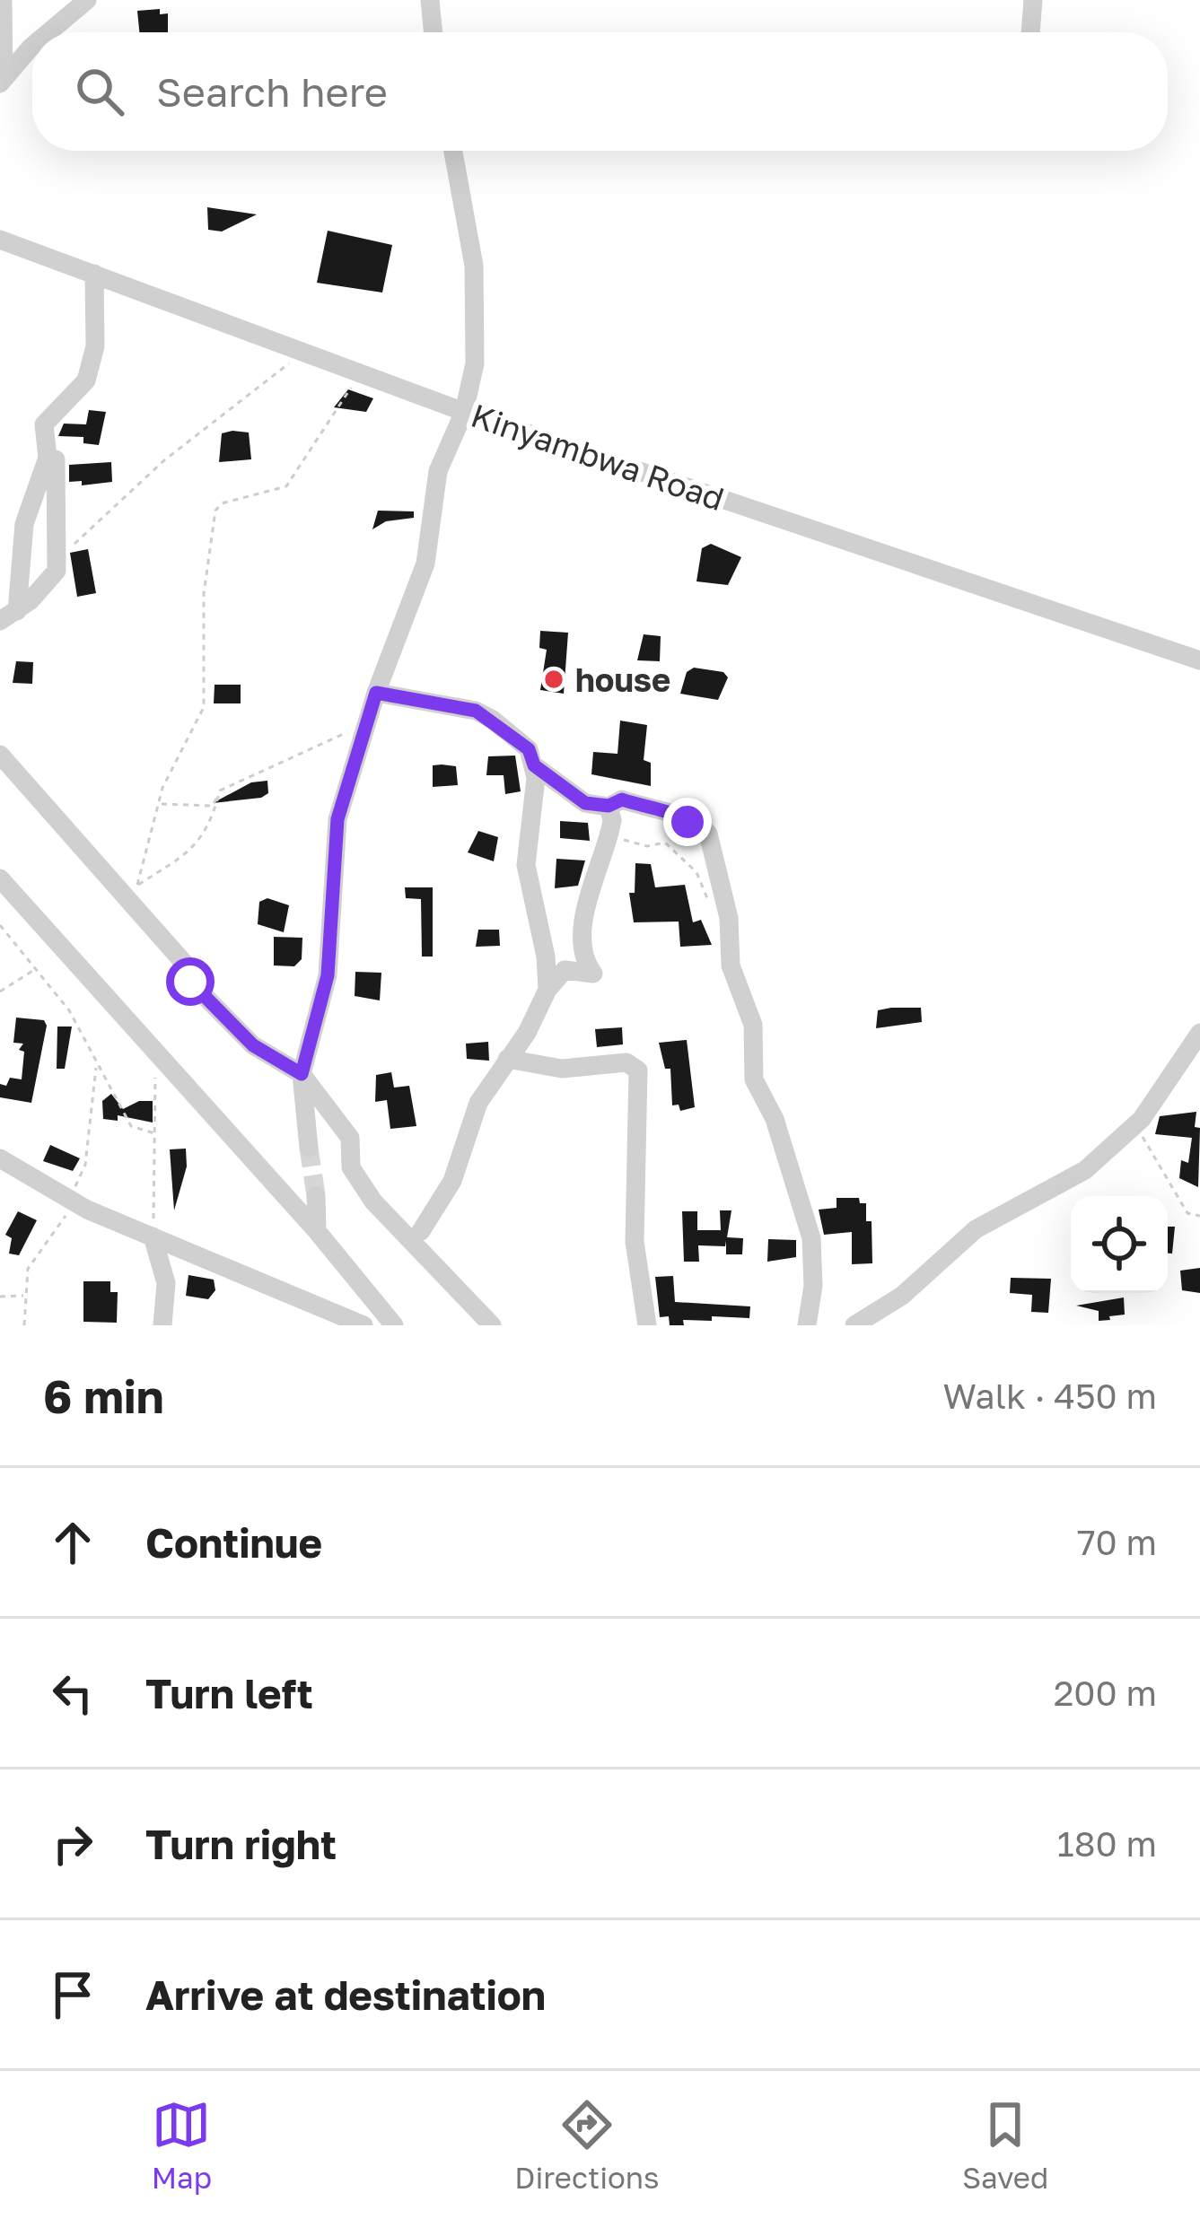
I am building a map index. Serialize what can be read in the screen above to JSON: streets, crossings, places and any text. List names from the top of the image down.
{
  "streets": {
    "street": ["Kinyambwa Road"]
  },
  "places": ["house"],
  "page": {
    "search": "Search here",
    "heading": ["6 min", "Walk · 450 m"],
    "list": [
      ["Continue", "70 m"],
      ["Turn left", "200 m"],
      ["Turn right", "180 m"],
      "Arrive at destination"
    ],
    "nav": ["Map", "Directions", "Saved"]
  }
}
